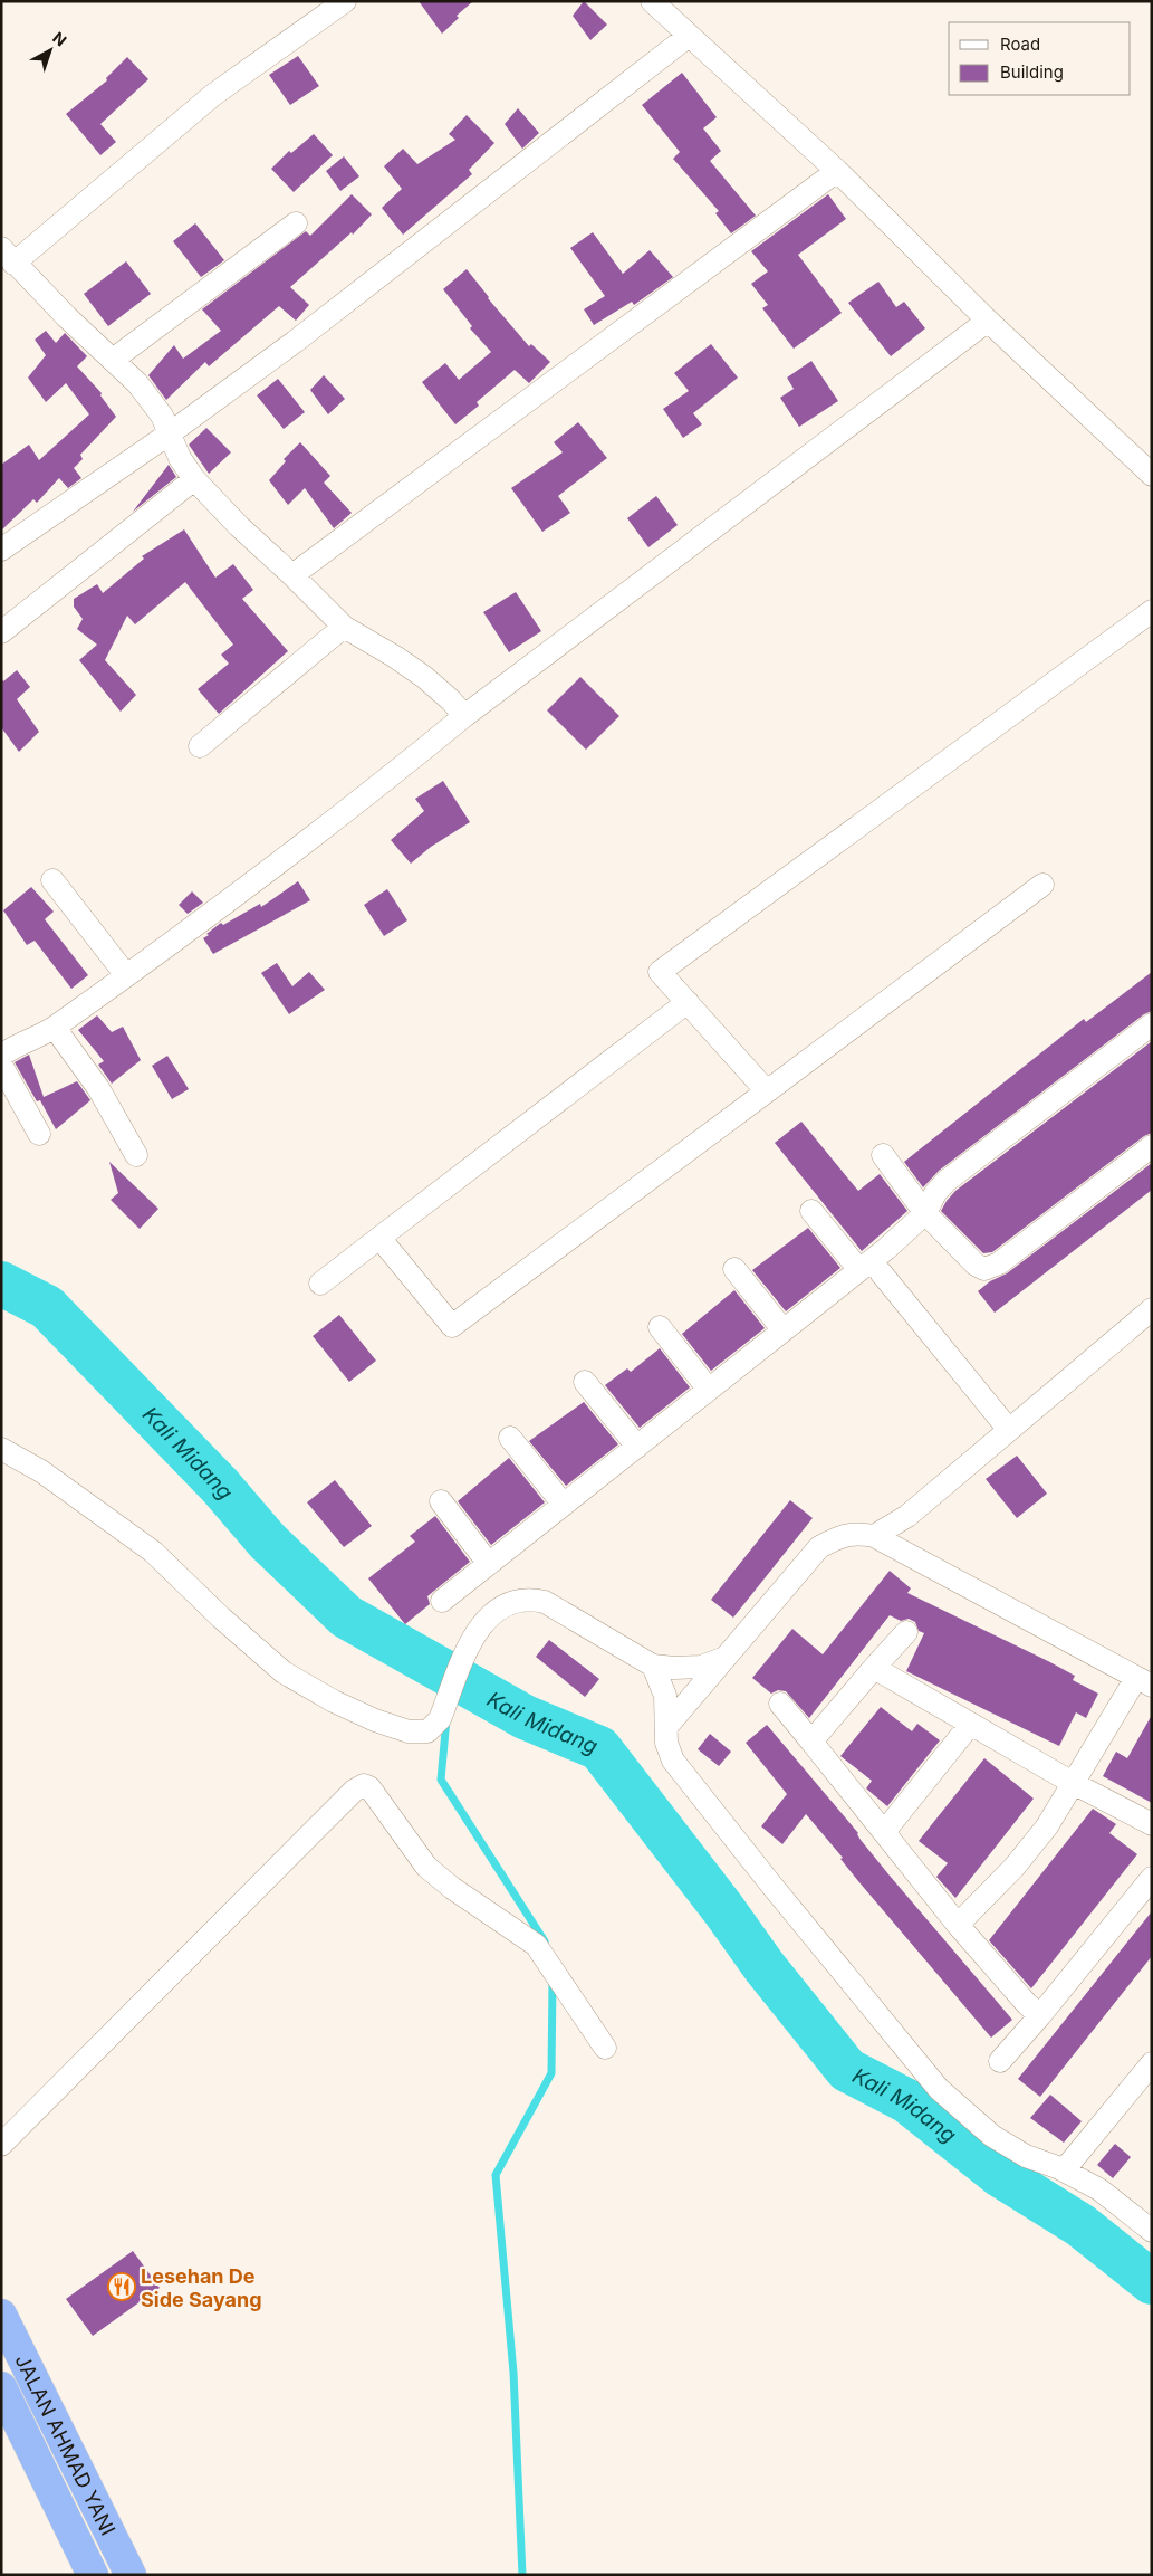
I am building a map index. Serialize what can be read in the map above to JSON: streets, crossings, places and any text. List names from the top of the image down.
{
  "streets": {
    "highway": ["JALAN AHMAD YANI"]
  },
  "water": ["Kali Midang"],
  "places": {
    "restaurant": ["Lesehan De Side Sayang"]
  },
  "legend": ["Road", "Building"],
  "north": "top right"
}
